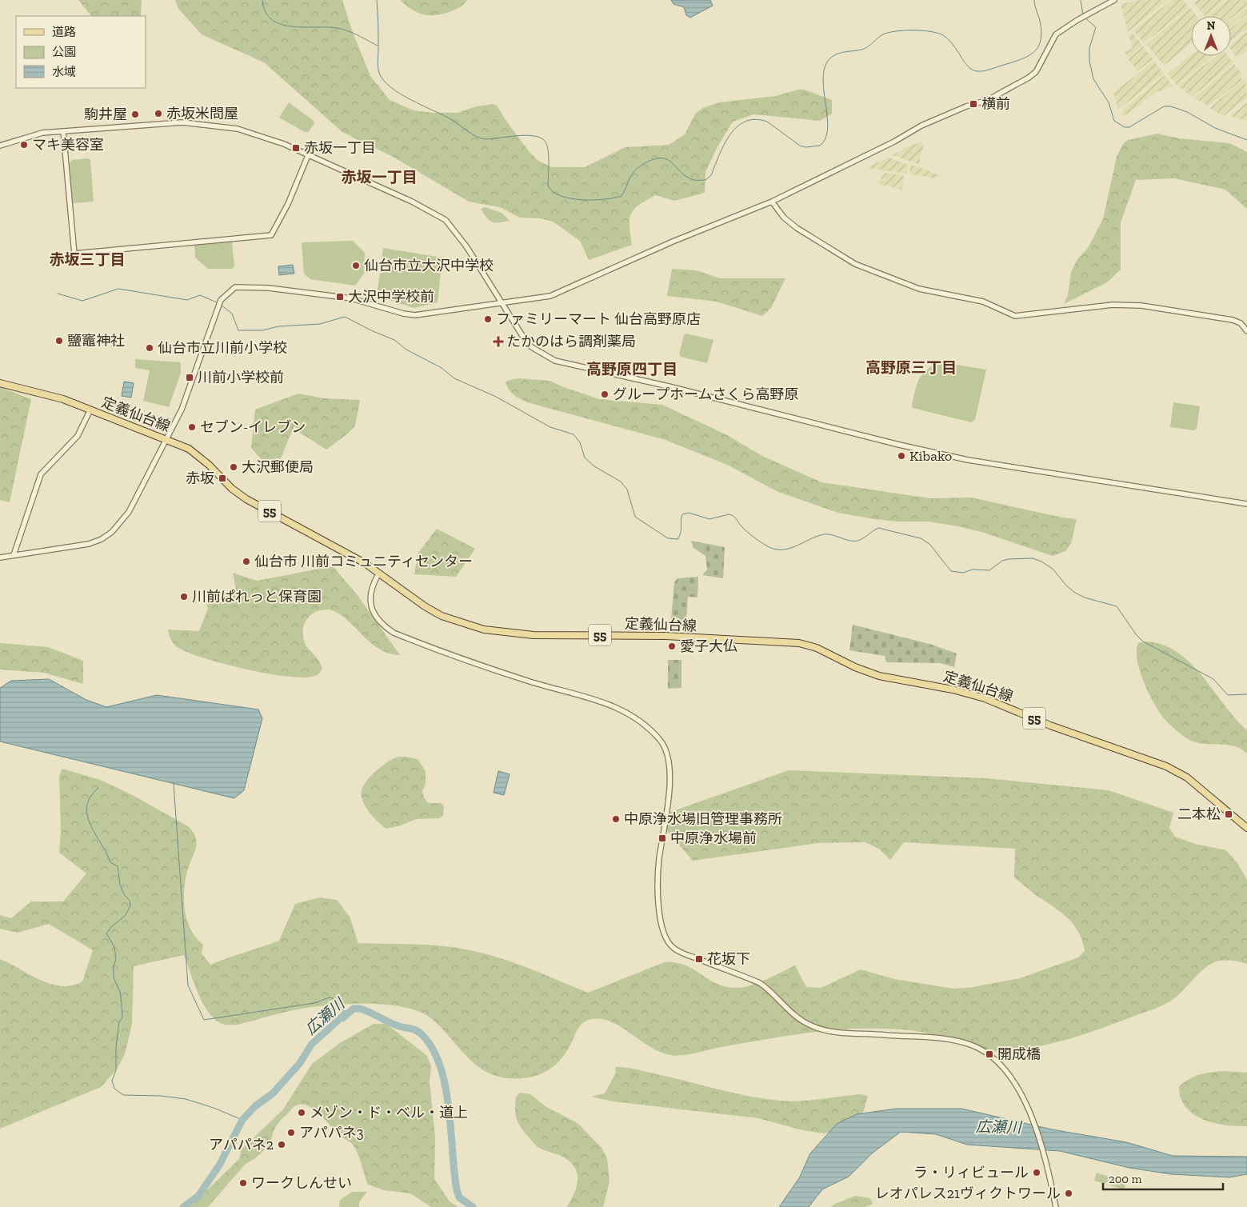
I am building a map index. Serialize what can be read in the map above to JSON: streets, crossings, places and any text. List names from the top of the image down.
{
  "streets": {
    "main road": ["定義仙台線", "55"]
  },
  "districts": [
    "赤坂一丁目",
    "赤坂三丁目",
    "高野原三丁目",
    "高野原四丁目"
  ],
  "water": ["広瀬川"],
  "places": {
    "transit": [
      "横前",
      "赤坂一丁目",
      "大沢中学校前",
      "川前小学校前",
      "赤坂",
      "二本松",
      "中原浄水場前",
      "花坂下",
      "開成橋"
    ],
    "other": [
      "赤坂米問屋",
      "駒井屋",
      "マキ美容室",
      "仙台市立大沢中学校",
      "ファミリーマート 仙台高野原店",
      "鹽竈神社",
      "仙台市立川前小学校",
      "グループホームさくら高野原",
      "セブン-イレブン",
      "Kibako",
      "大沢郵便局",
      "仙台市 川前コミュニティセンター",
      "川前ぱれっと保育園",
      "愛子大仏",
      "中原浄水場旧管理事務所",
      "メゾン・ド・ベル・道上",
      "アパパネ3",
      "アパパネ2",
      "ラ・リィビュール",
      "ワークしんせい",
      "レオパレス21ヴィクトワール"
    ],
    "health": ["たかのはら調剤薬局"]
  },
  "legend": ["道路", "公園", "水域"],
  "scale_bar": "200 m",
  "north": "top"
}
